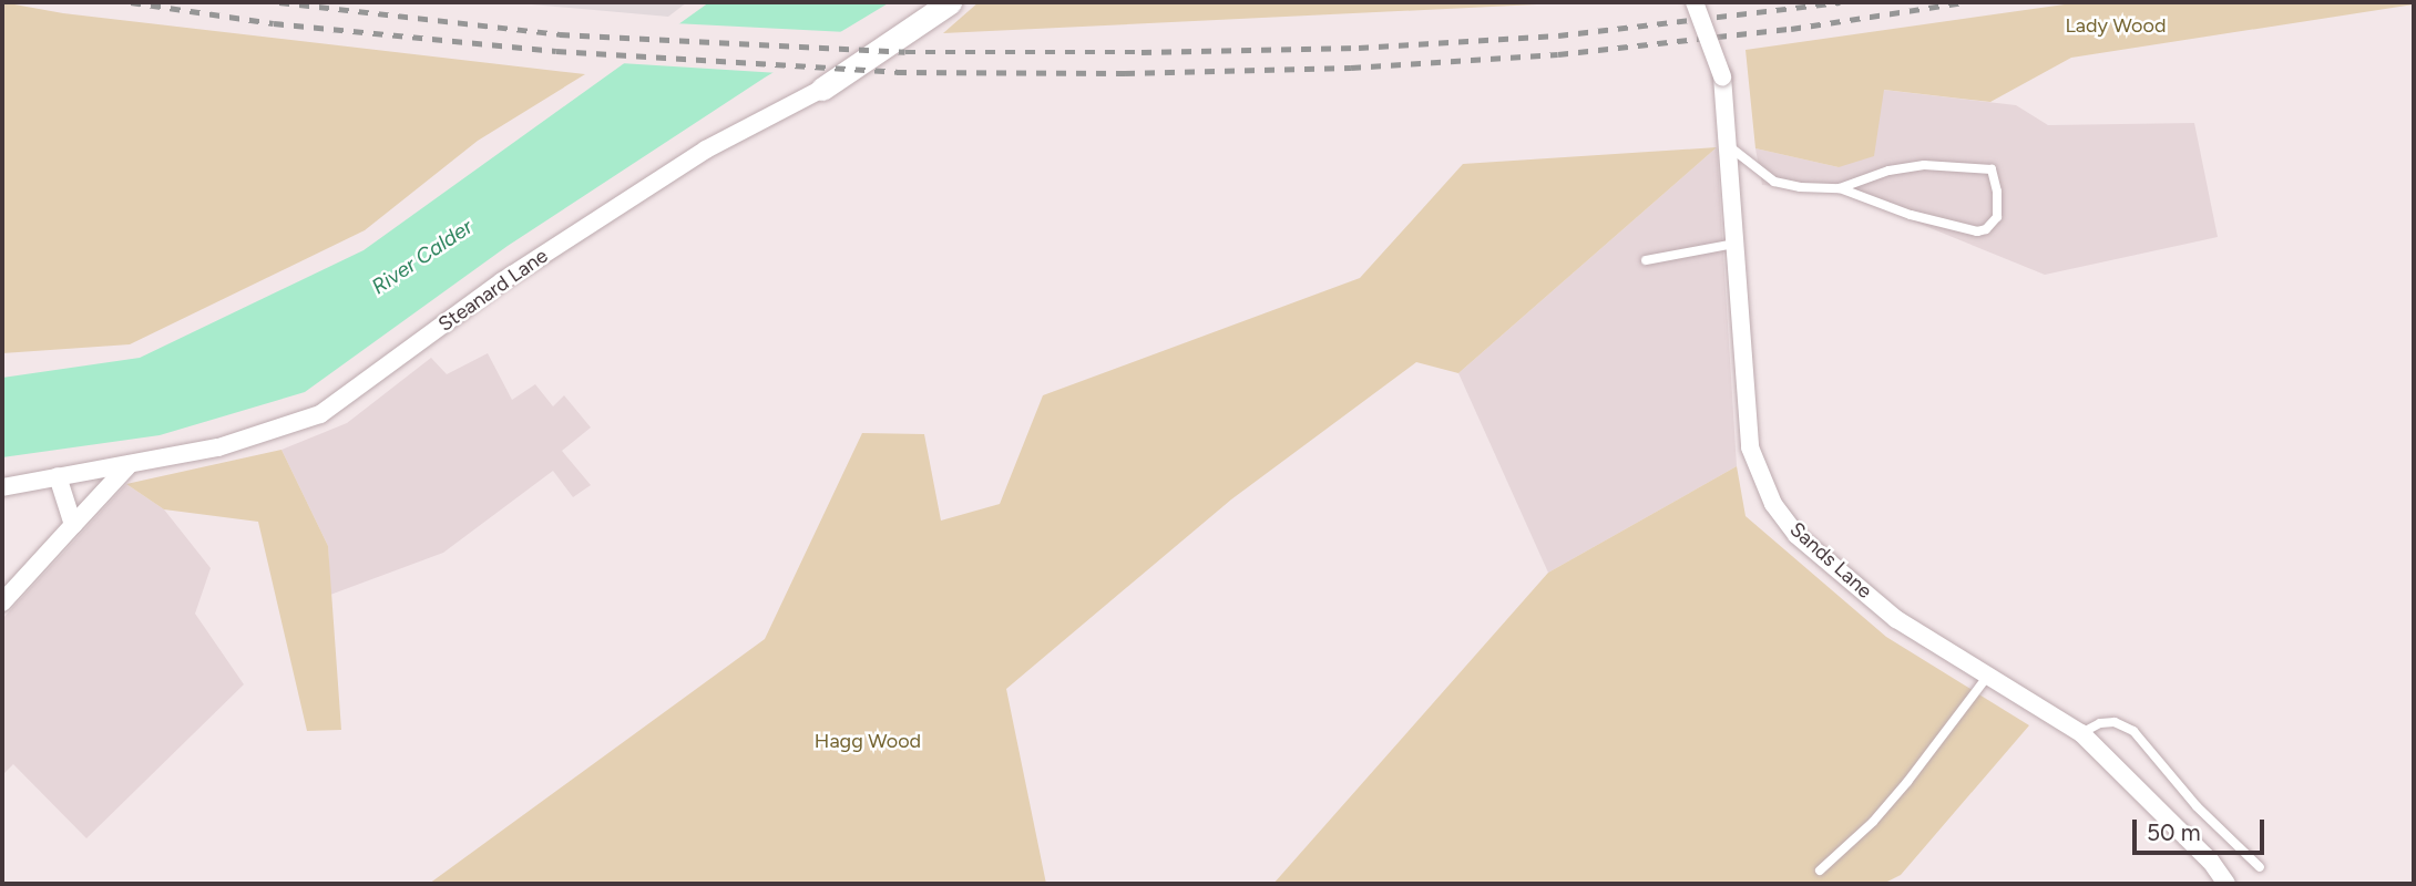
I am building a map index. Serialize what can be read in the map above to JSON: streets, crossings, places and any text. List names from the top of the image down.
{
  "streets": {
    "street": ["Steanard Lane", "Sands Lane"]
  },
  "water": ["River Calder"],
  "parks": ["Lady Wood", "Hagg Wood"],
  "scale_bar": "50 m"
}
